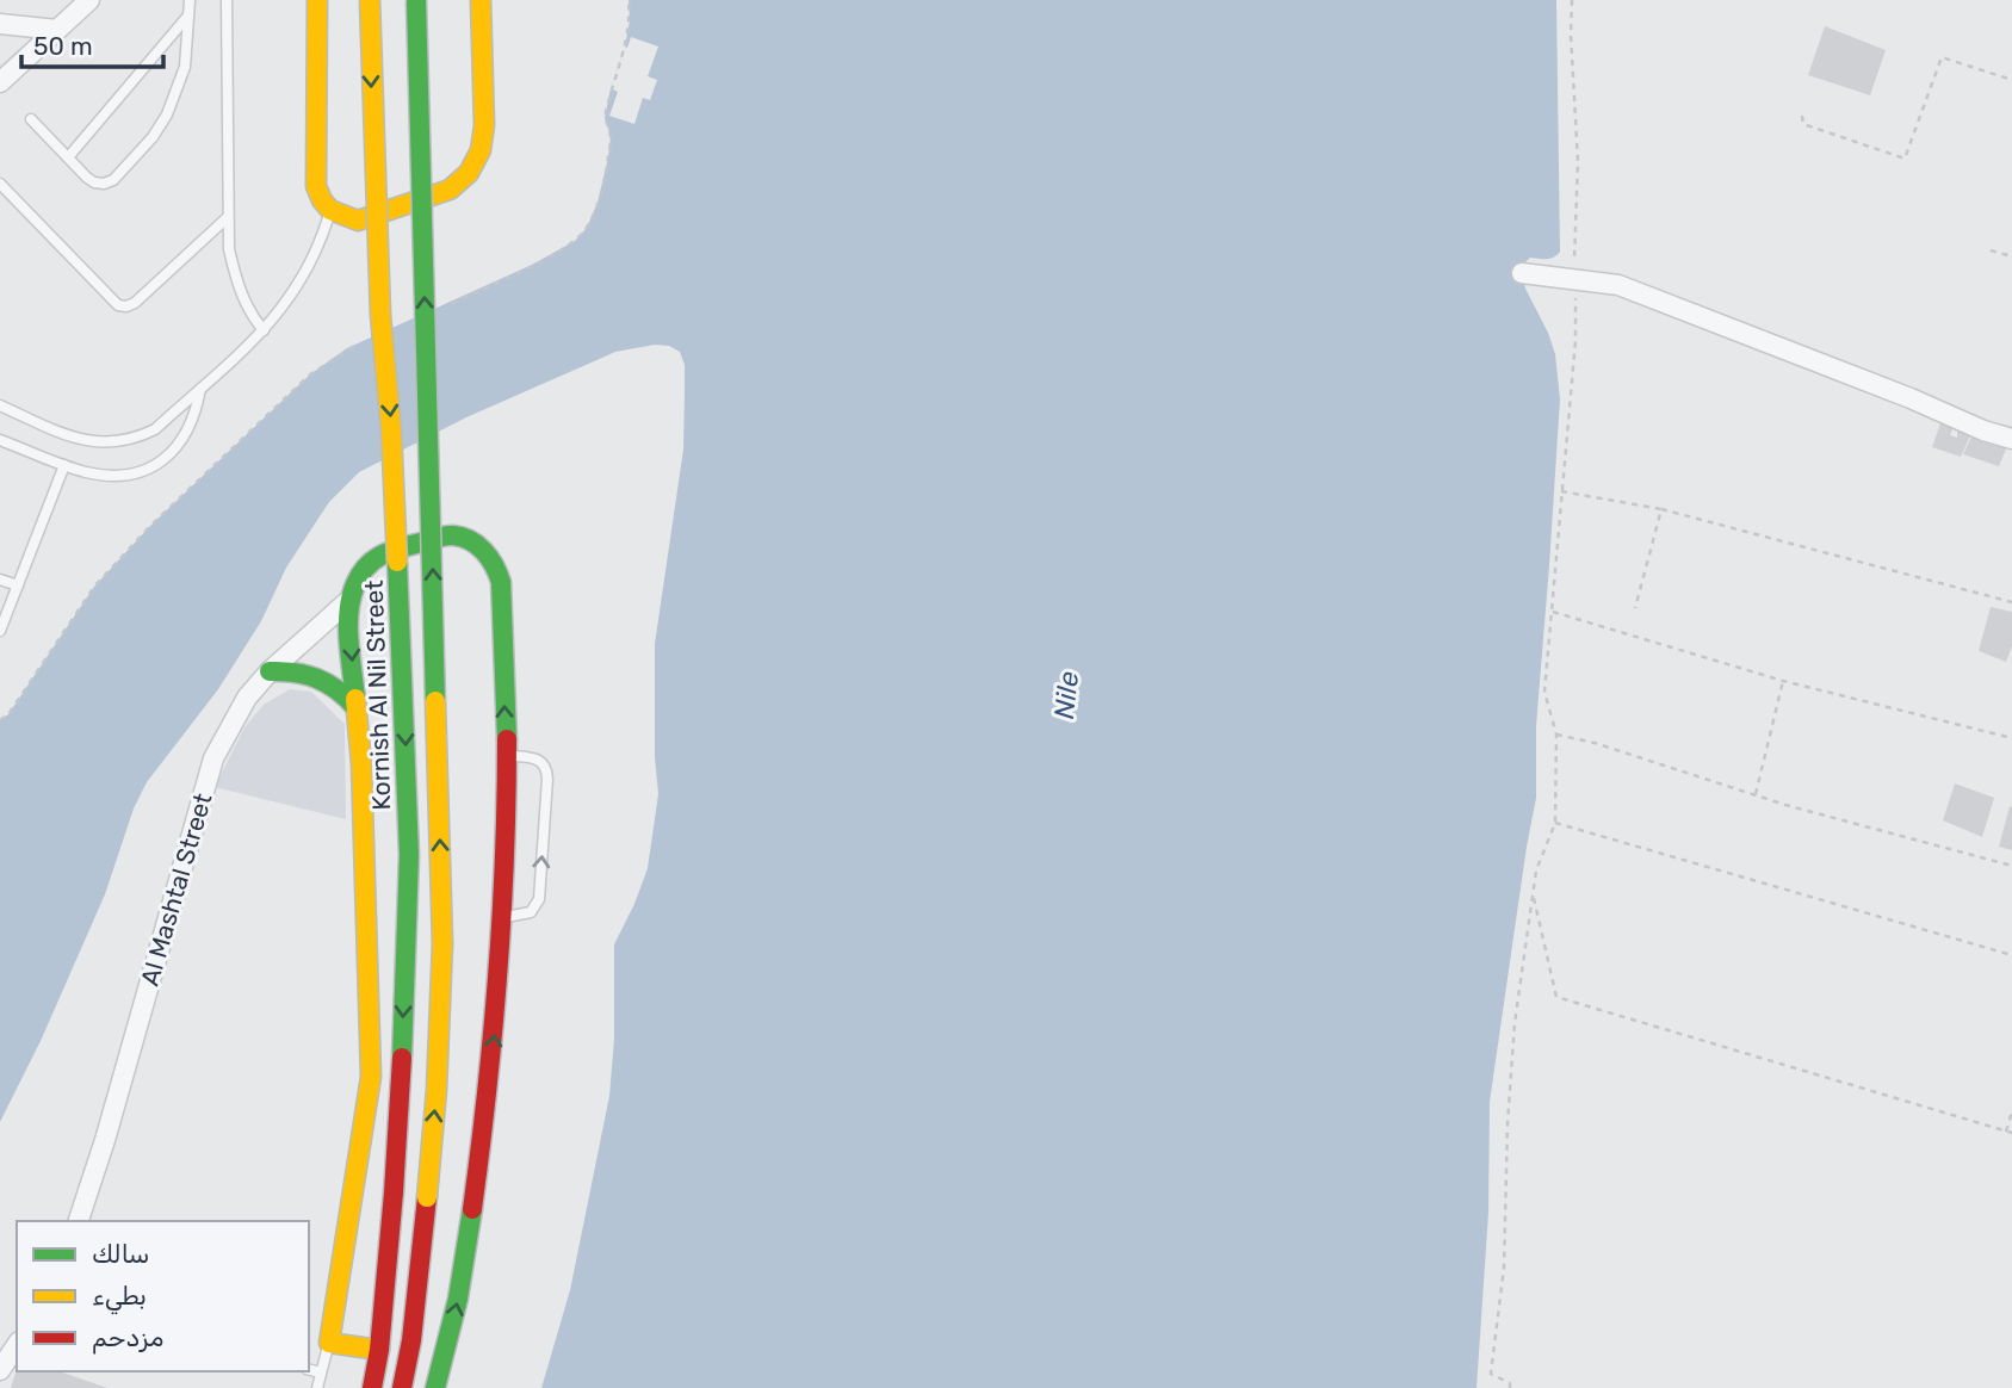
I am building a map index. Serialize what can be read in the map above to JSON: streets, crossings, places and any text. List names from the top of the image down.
{
  "streets": {
    "highway": ["Kornish Al Nil Street"],
    "street": ["Al Mashtal Street"]
  },
  "water": ["Nile"],
  "legend": ["سالك", "بطيء", "مزدحم"],
  "scale_bar": "50 m"
}
